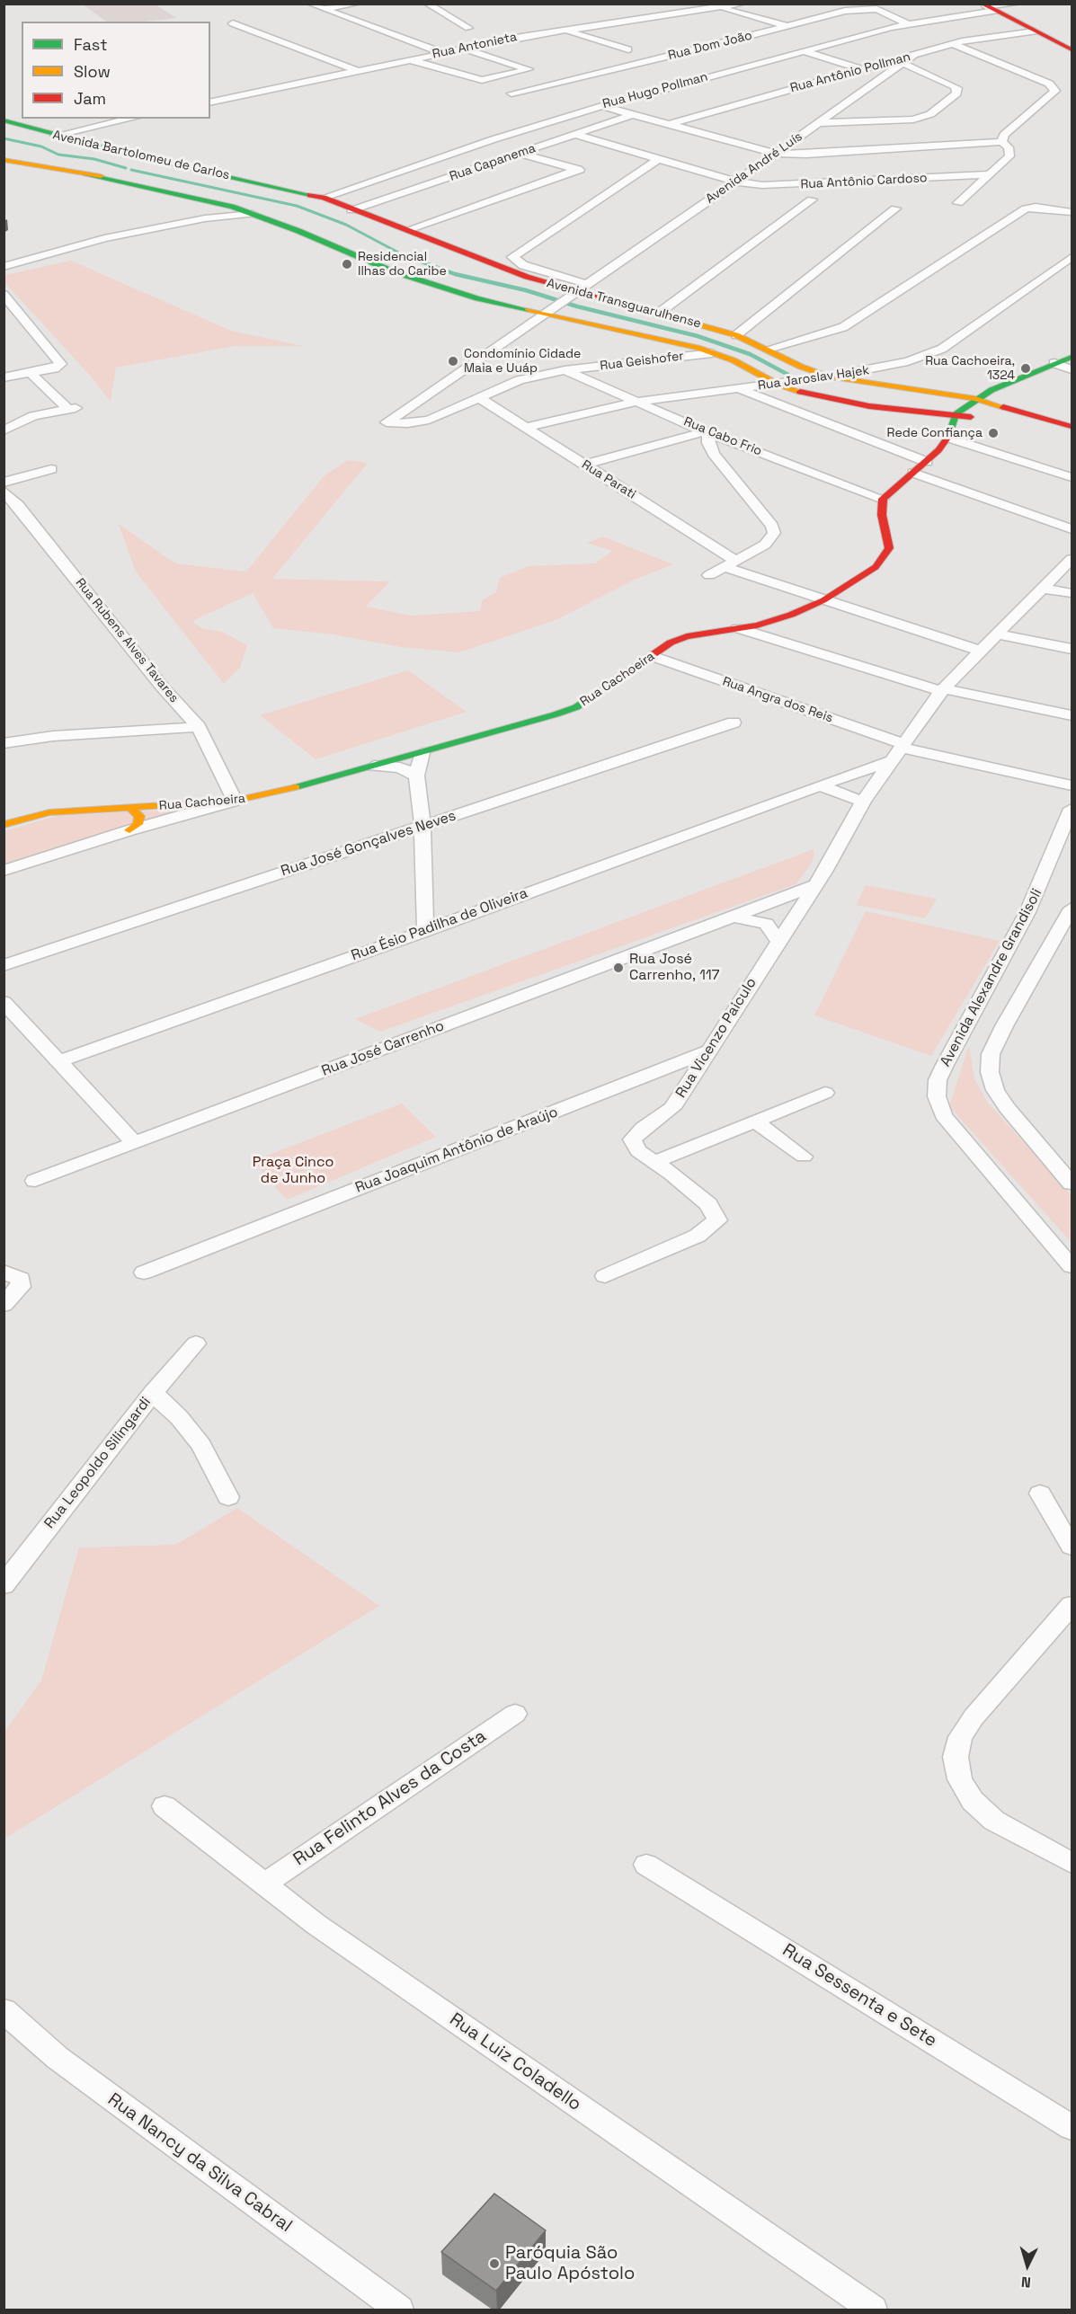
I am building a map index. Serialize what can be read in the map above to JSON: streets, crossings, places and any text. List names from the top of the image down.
{
  "streets": {
    "main road": ["Avenida Bartolomeu de Carlos", "Avenida Transguarulhense", "Rua Cachoeira"],
    "street": [
      "Rua Antonieta",
      "Rua Dom João",
      "Rua Antônio Pollman",
      "Rua Hugo Pollman",
      "Rua Capanema",
      "Avenida André Luís",
      "Rua Antônio Cardoso",
      "Rua Geishofer",
      "Rua Jaroslav Hajek",
      "Rua Cabo Frio",
      "Rua Parati",
      "Rua Rubens Alves Tavares",
      "Rua Angra dos Reis",
      "Rua José Gonçalves Neves",
      "Rua Ésio Padilha de Oliveira",
      "Avenida Alexandre Grandisoli",
      "Rua Vicenzo Paiculo",
      "Rua José Carrenho",
      "Rua Joaquim Antônio de Araújo",
      "Rua Leopoldo Silingardi",
      "Rua Felinto Alves da Costa",
      "Rua Sessenta e Sete",
      "Rua Luiz Coladello",
      "Rua Nancy da Silva Cabral"
    ]
  },
  "crossings": [
    ["Rua Dom João", "Rua Hugo Pollman"],
    ["Rua Antônio Pollman", "Avenida André Luís"],
    ["Rua Hugo Pollman", "Avenida Transguarulhense"],
    ["Avenida Bartolomeu de Carlos", "Avenida Transguarulhense"],
    ["Rua Capanema", "Rua Antônio Cardoso"],
    ["Rua Capanema", "Avenida Transguarulhense"],
    ["Avenida André Luís", "Rua Antônio Cardoso"],
    ["Avenida André Luís", "Avenida Transguarulhense"],
    ["Avenida André Luís", "Rua Geishofer"],
    ["Avenida Transguarulhense", "Rua Geishofer"],
    ["Avenida Transguarulhense", "Rua Jaroslav Hajek"],
    ["Rua Geishofer", "Rua Cabo Frio"],
    ["Rua Geishofer", "Rua Parati"],
    ["Rua Jaroslav Hajek", "Rua Cabo Frio"],
    ["Rua Jaroslav Hajek", "Rua Parati"],
    ["Rua Cabo Frio", "Rua Cachoeira"],
    ["Rua Parati", "Rua Cachoeira"],
    ["Rua Parati", "Rua Vicenzo Paiculo"],
    ["Rua Rubens Alves Tavares", "Rua Cachoeira"],
    ["Rua Cachoeira", "Rua Angra dos Reis"],
    ["Rua Angra dos Reis", "Rua Vicenzo Paiculo"],
    ["Rua Ésio Padilha de Oliveira", "Rua Vicenzo Paiculo"],
    ["Rua Vicenzo Paiculo", "Rua José Carrenho"],
    ["Rua Vicenzo Paiculo", "Rua Joaquim Antônio de Araújo"],
    ["Rua Felinto Alves da Costa", "Rua Luiz Coladello"]
  ],
  "parks": ["Praça Cinco de Junho"],
  "places": [
    "Residencial Ilhas do Caribe",
    "Condomínio Cidade Maia e Uuáp",
    "Rua Cachoeira, 1324",
    "Rede Confiança",
    "Rua José Carrenho, 117",
    "Paróquia São Paulo Apóstolo"
  ],
  "legend": ["Fast", "Slow", "Jam"],
  "north": "bottom"
}
